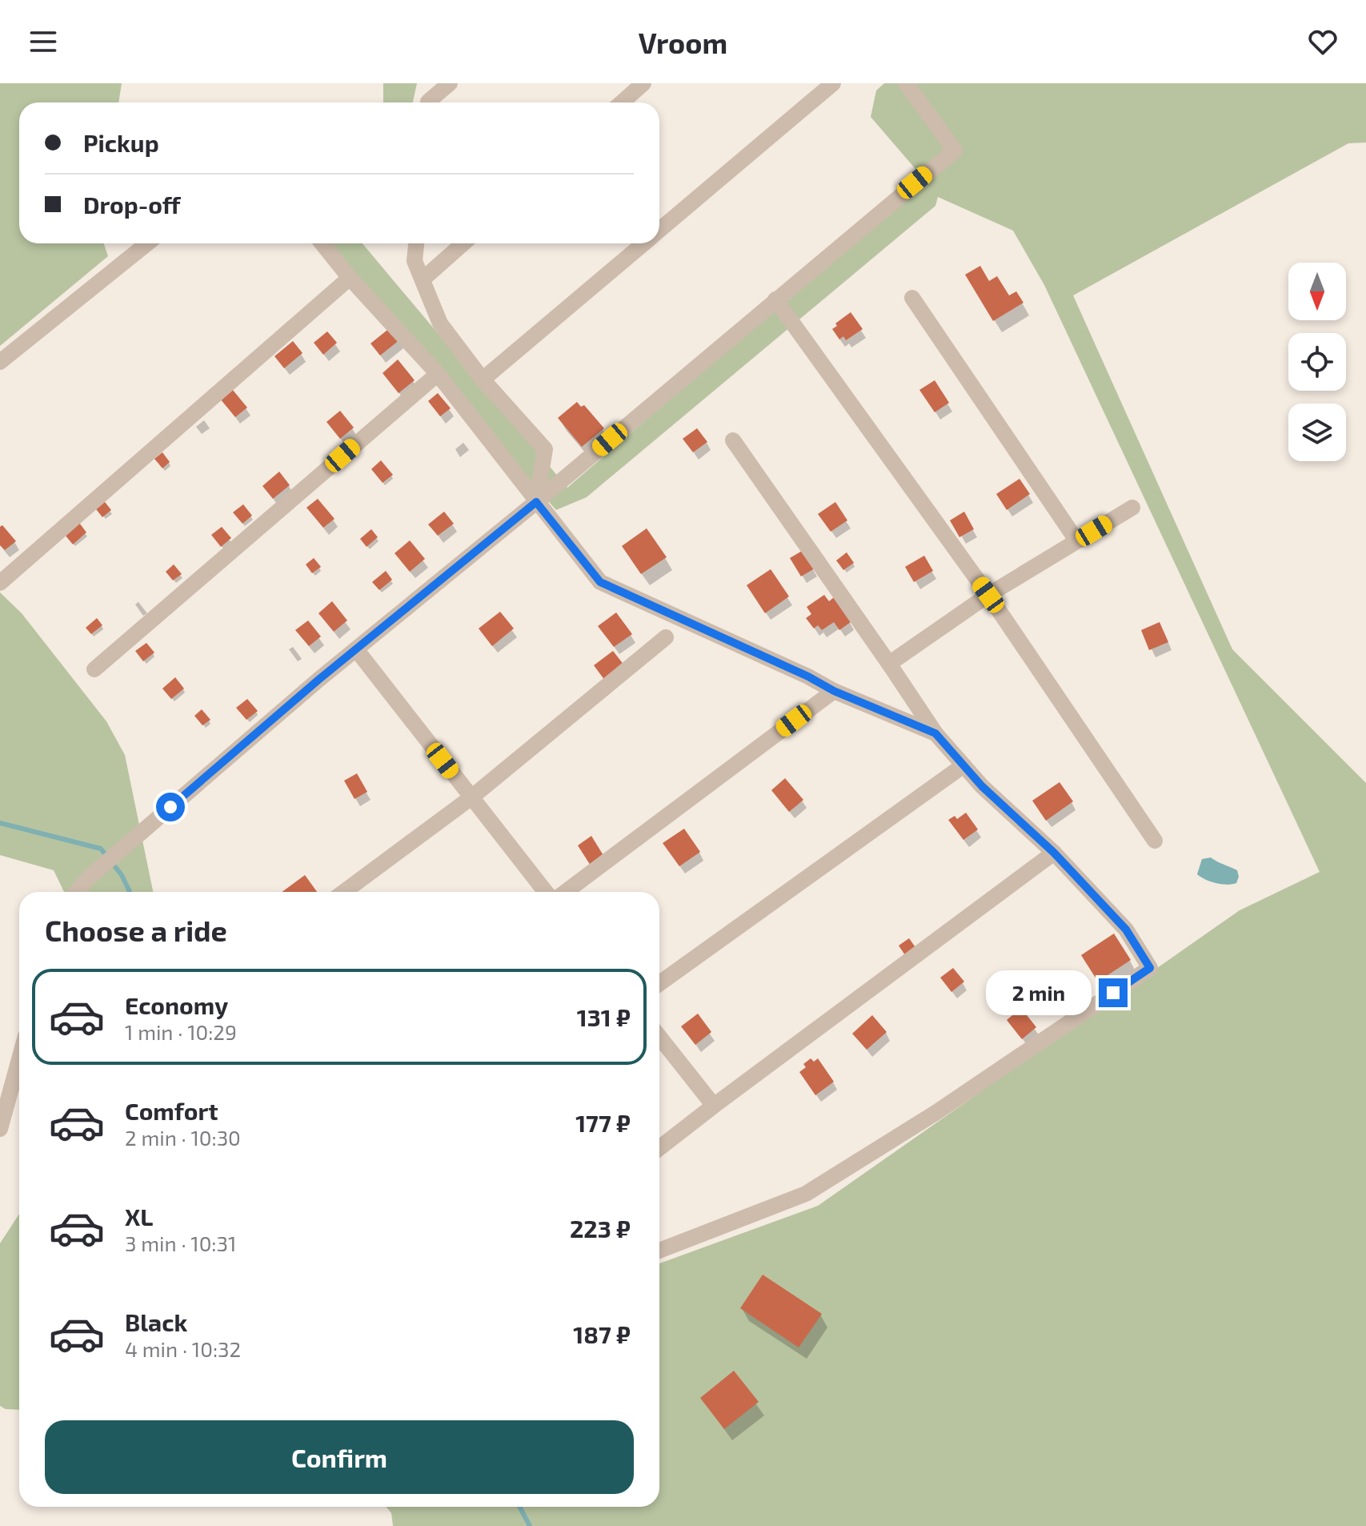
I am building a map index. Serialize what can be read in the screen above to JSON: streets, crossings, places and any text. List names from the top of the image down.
{
  "north": "bottom",
  "page": {
    "header": "Vroom",
    "banner": ["Pickup", "Drop-off"],
    "heading": "Choose a ride",
    "list": [
      {
        "name": "Economy",
        "note": "1 min · 10:29",
        "value": "131 ₽"
      },
      {
        "name": "Comfort",
        "note": "2 min · 10:30",
        "value": "177 ₽"
      },
      {
        "name": "XL",
        "note": "3 min · 10:31",
        "value": "223 ₽"
      },
      {
        "name": "Black",
        "note": "4 min · 10:32",
        "value": "187 ₽"
      }
    ],
    "bubble": "2 min",
    "buttons": "Confirm"
  }
}
